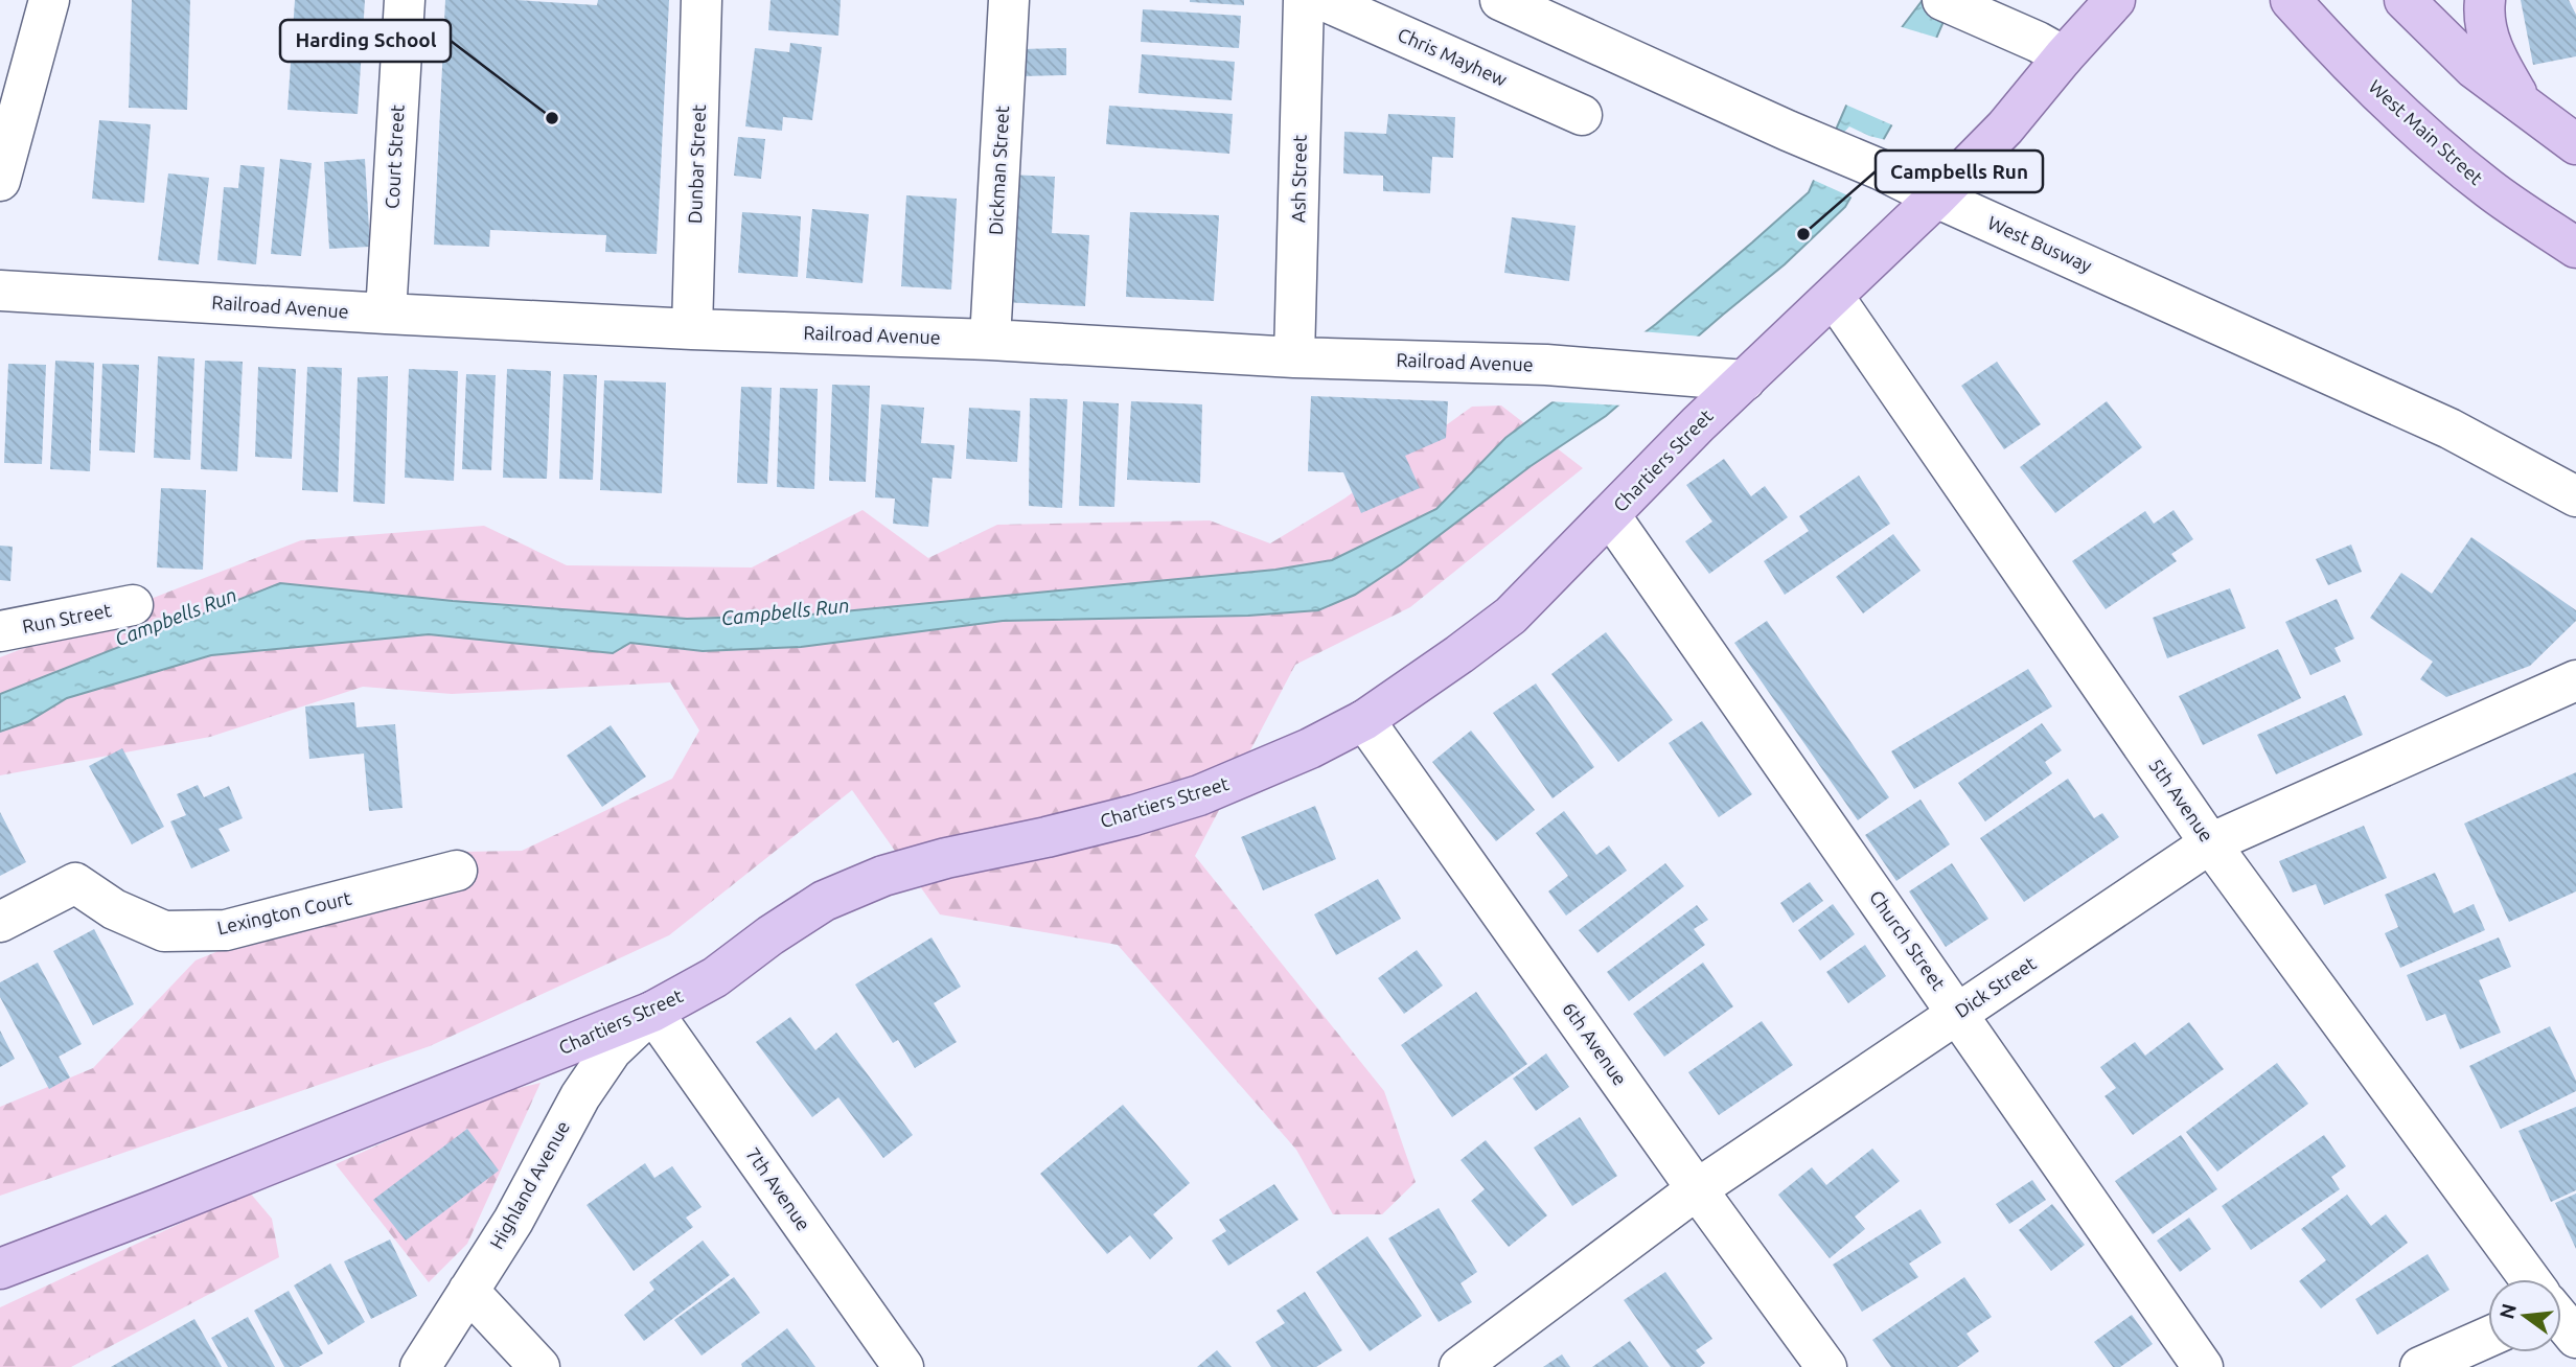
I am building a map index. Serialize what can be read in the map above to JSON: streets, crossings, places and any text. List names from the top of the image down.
{
  "streets": {
    "main road": ["West Main Street", "Chartiers Street"],
    "street": [
      "Chris Mayhew",
      "Court Street",
      "Dunbar Street",
      "Dickman Street",
      "Ash Street",
      "West Busway",
      "Railroad Avenue",
      "Run Street",
      "5th Avenue",
      "Lexington Court",
      "Church Street",
      "Dick Street",
      "6th Avenue",
      "Highland Avenue",
      "7th Avenue"
    ]
  },
  "crossings": [
    ["Court Street", "Railroad Avenue"],
    ["Dunbar Street", "Railroad Avenue"],
    ["Dickman Street", "Railroad Avenue"],
    ["Ash Street", "Railroad Avenue"],
    ["West Busway", "Chartiers Street"],
    ["Railroad Avenue", "Chartiers Street"],
    ["Chartiers Street", "5th Avenue"],
    ["Chartiers Street", "Church Street"],
    ["Chartiers Street", "6th Avenue"],
    ["Chartiers Street", "Highland Avenue"],
    ["Chartiers Street", "7th Avenue"],
    ["5th Avenue", "Dick Street"],
    ["Church Street", "Dick Street"],
    ["Dick Street", "6th Avenue"],
    ["Highland Avenue", "7th Avenue"]
  ],
  "water": ["Campbells Run"],
  "places": ["Harding School", "Campbells Run"],
  "north": "left"
}
